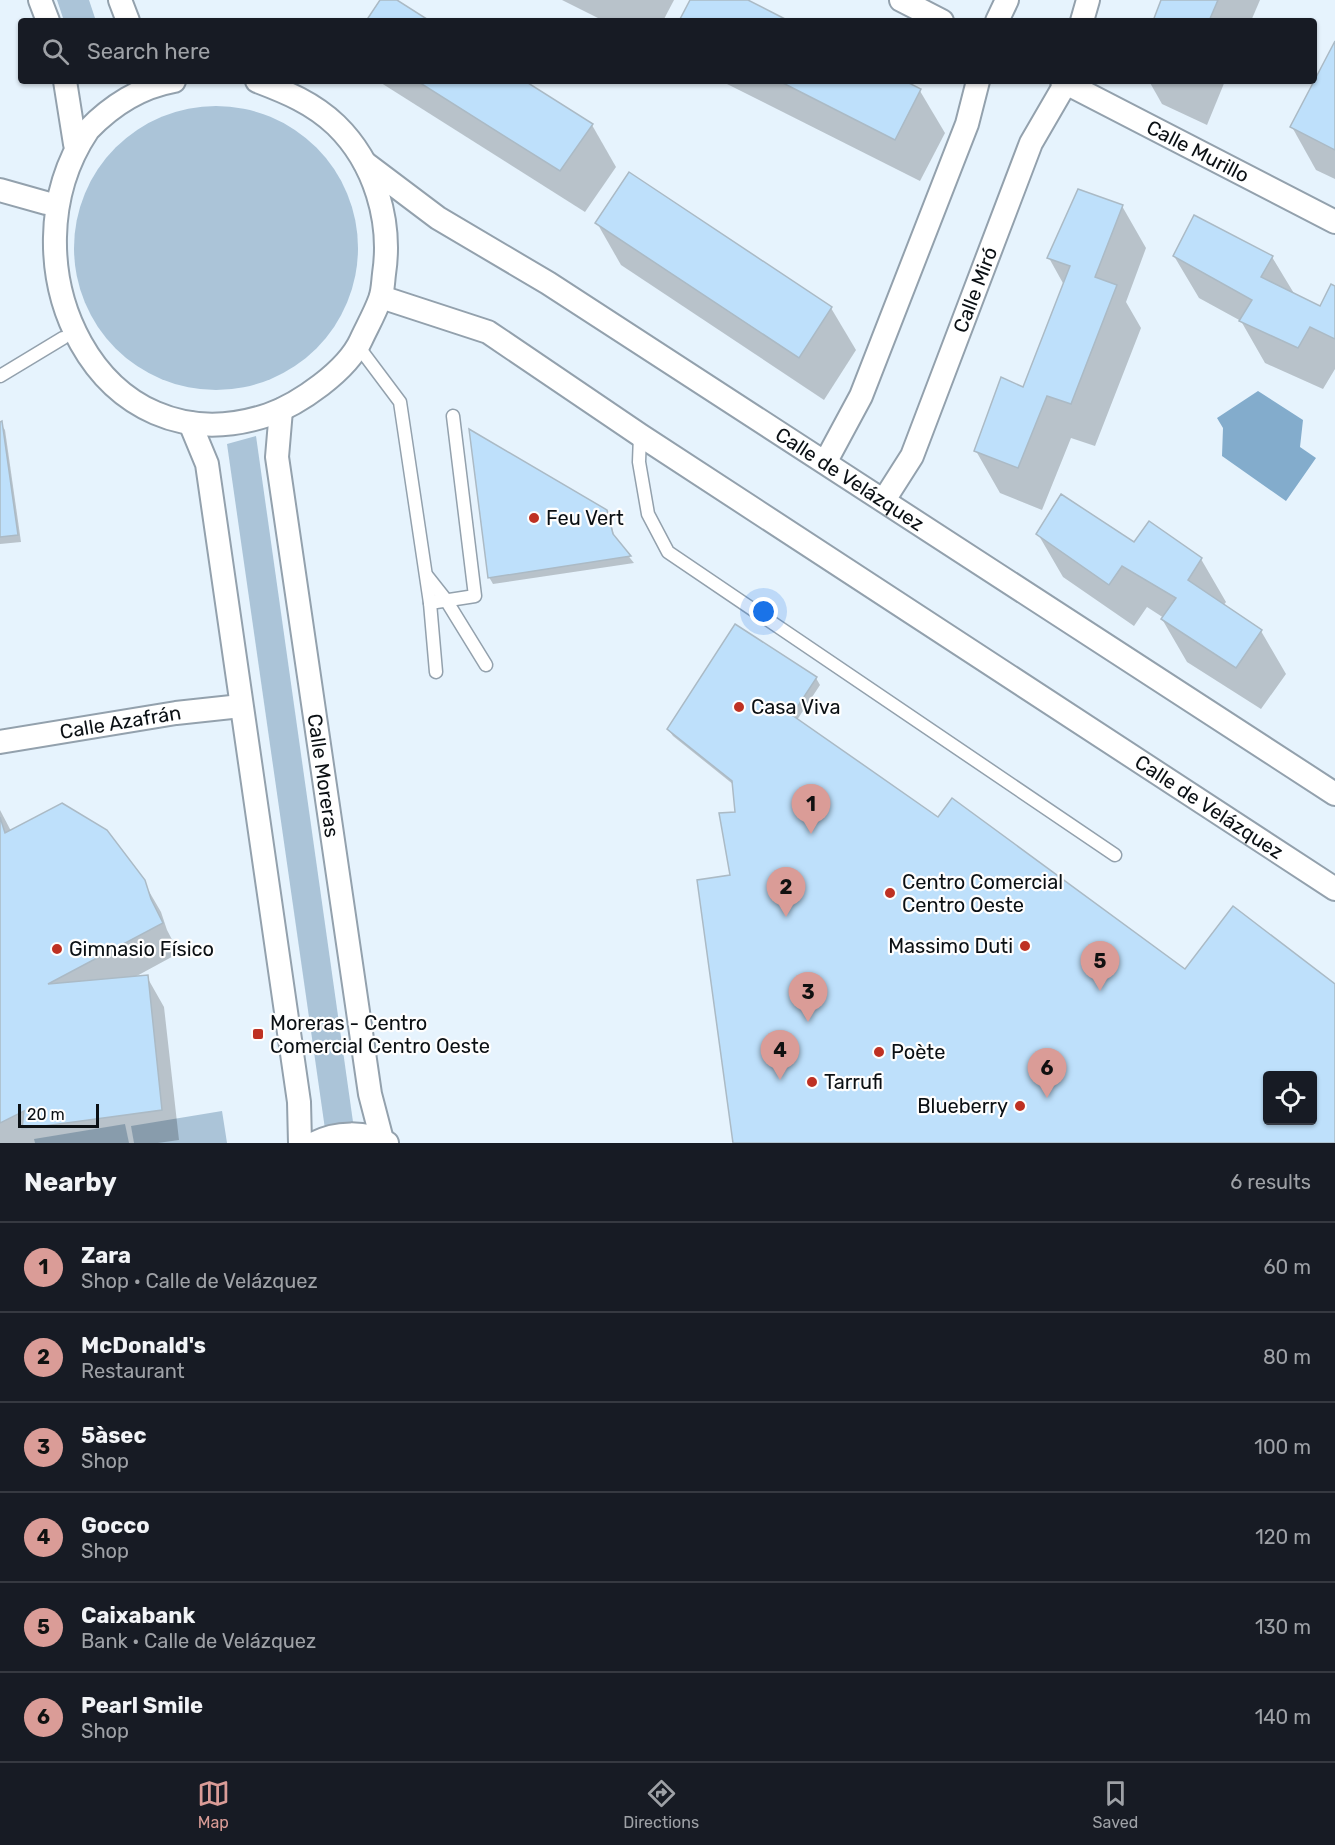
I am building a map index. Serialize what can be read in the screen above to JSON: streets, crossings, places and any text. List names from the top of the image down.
{
  "streets": {
    "street": [
      "Calle Murillo",
      "Calle Miró",
      "Calle de Velázquez",
      "Calle Azafrán",
      "Calle Moreras"
    ]
  },
  "crossings": [
    ["Calle Miró", "Calle de Velázquez"]
  ],
  "places": {
    "other": [
      "Feu Vert",
      "Casa Viva",
      "Centro Comercial Centro Oeste",
      "Massimo Duti",
      "Gimnasio Físico",
      "Poète",
      "Tarrufi",
      "Blueberry"
    ],
    "transit": ["Moreras - Centro Comercial Centro Oeste"]
  },
  "scale_bar": "20 m",
  "page": {
    "search": "Search here",
    "pins": [
      "1",
      "2",
      "5",
      "3",
      "4",
      "6"
    ],
    "scale": "20 m",
    "heading": ["Nearby", "6 results"],
    "list": [
      {
        "mark": "1",
        "name": "Zara",
        "note": "Shop · Calle de Velázquez",
        "value": "60 m"
      },
      {
        "mark": "2",
        "name": "McDonald's",
        "note": "Restaurant",
        "value": "80 m"
      },
      {
        "mark": "3",
        "name": "5àsec",
        "note": "Shop",
        "value": "100 m"
      },
      {
        "mark": "4",
        "name": "Gocco",
        "note": "Shop",
        "value": "120 m"
      },
      {
        "mark": "5",
        "name": "Caixabank",
        "note": "Bank · Calle de Velázquez",
        "value": "130 m"
      },
      {
        "mark": "6",
        "name": "Pearl Smile",
        "note": "Shop",
        "value": "140 m"
      }
    ],
    "nav": ["Map", "Directions", "Saved"]
  }
}
